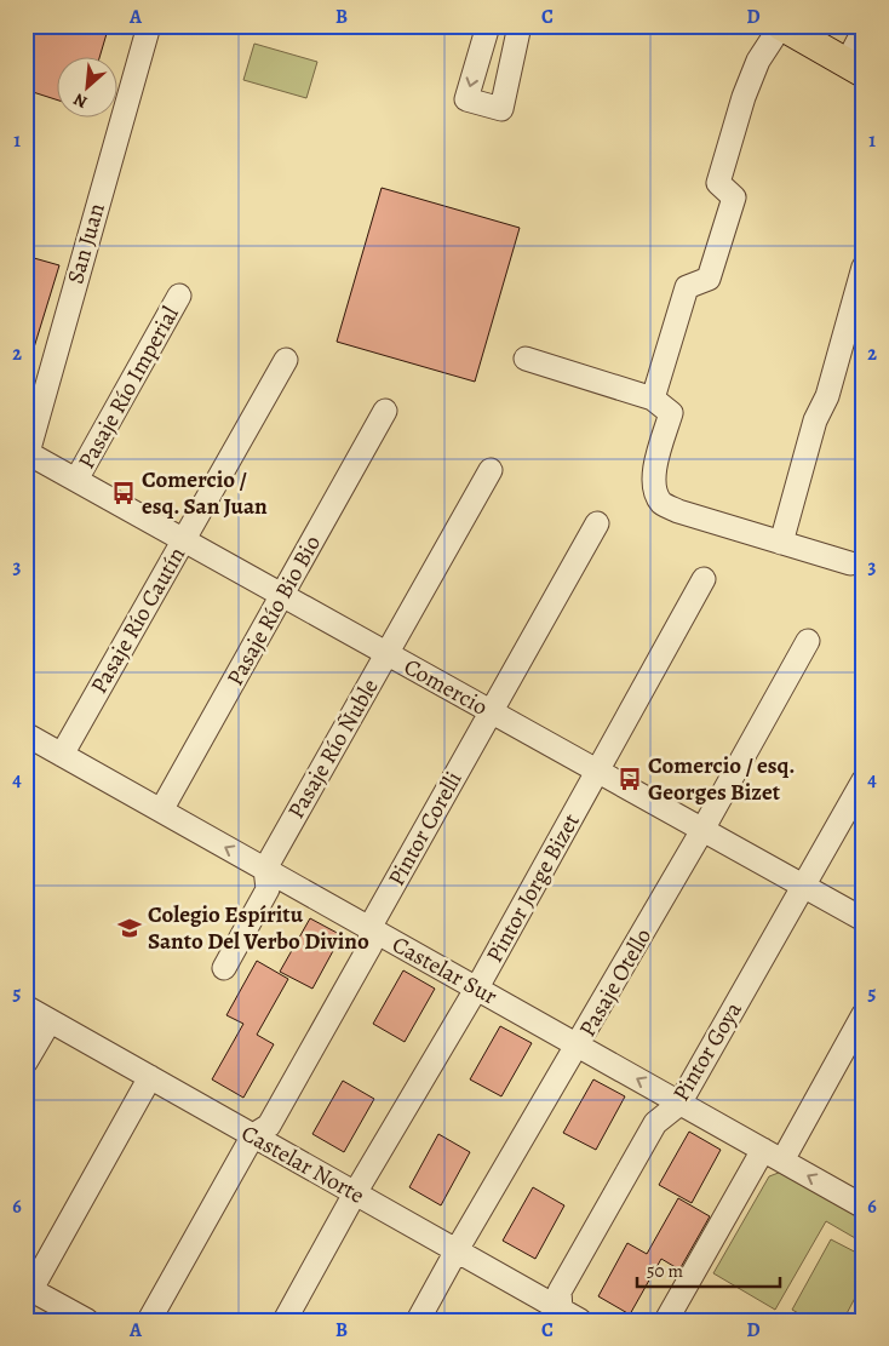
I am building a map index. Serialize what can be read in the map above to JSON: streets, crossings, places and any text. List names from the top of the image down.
{
  "streets": {
    "street": [
      "San Juan",
      "Pasaje Río Imperial",
      "Pasaje Río Bio Bio",
      "Pasaje Río Cautín",
      "Comercio",
      "Pasaje Río Ñuble",
      "Pintor Corelli",
      "Pintor Jorge Bizet",
      "Castelar Sur",
      "Pasaje Otello",
      "Pintor Goya",
      "Castelar Norte"
    ]
  },
  "crossings": [
    ["San Juan", "Comercio"],
    ["Pasaje Río Imperial", "Comercio"],
    ["Pasaje Río Bio Bio", "Comercio"],
    ["Pasaje Río Bio Bio", "Castelar Sur"],
    ["Pasaje Río Cautín", "Comercio"],
    ["Pasaje Río Cautín", "Castelar Sur"],
    ["Comercio", "Pasaje Río Ñuble"],
    ["Comercio", "Pintor Corelli"],
    ["Comercio", "Pintor Jorge Bizet"],
    ["Comercio", "Pasaje Otello"],
    ["Comercio", "Pintor Goya"],
    ["Pasaje Río Ñuble", "Castelar Sur"],
    ["Pintor Corelli", "Castelar Sur"],
    ["Pintor Corelli", "Castelar Norte"],
    ["Pintor Jorge Bizet", "Castelar Sur"],
    ["Pintor Jorge Bizet", "Castelar Norte"],
    ["Castelar Sur", "Pasaje Otello"],
    ["Castelar Sur", "Pintor Goya"],
    ["Pasaje Otello", "Castelar Norte"],
    ["Pintor Goya", "Castelar Norte"]
  ],
  "one_way": ["Castelar Sur"],
  "places": {
    "bus stop": ["Comercio / esq. San Juan", "Comercio / esq. Georges Bizet"],
    "school or university": ["Colegio Espíritu Santo Del Verbo Divino"]
  },
  "scale_bar": "50 m",
  "north": "bottom left",
  "grid": {
    "columns": [
      "A",
      "B",
      "C",
      "D"
    ],
    "rows": [
      "1",
      "2",
      "3",
      "4",
      "5",
      "6"
    ]
  }
}
